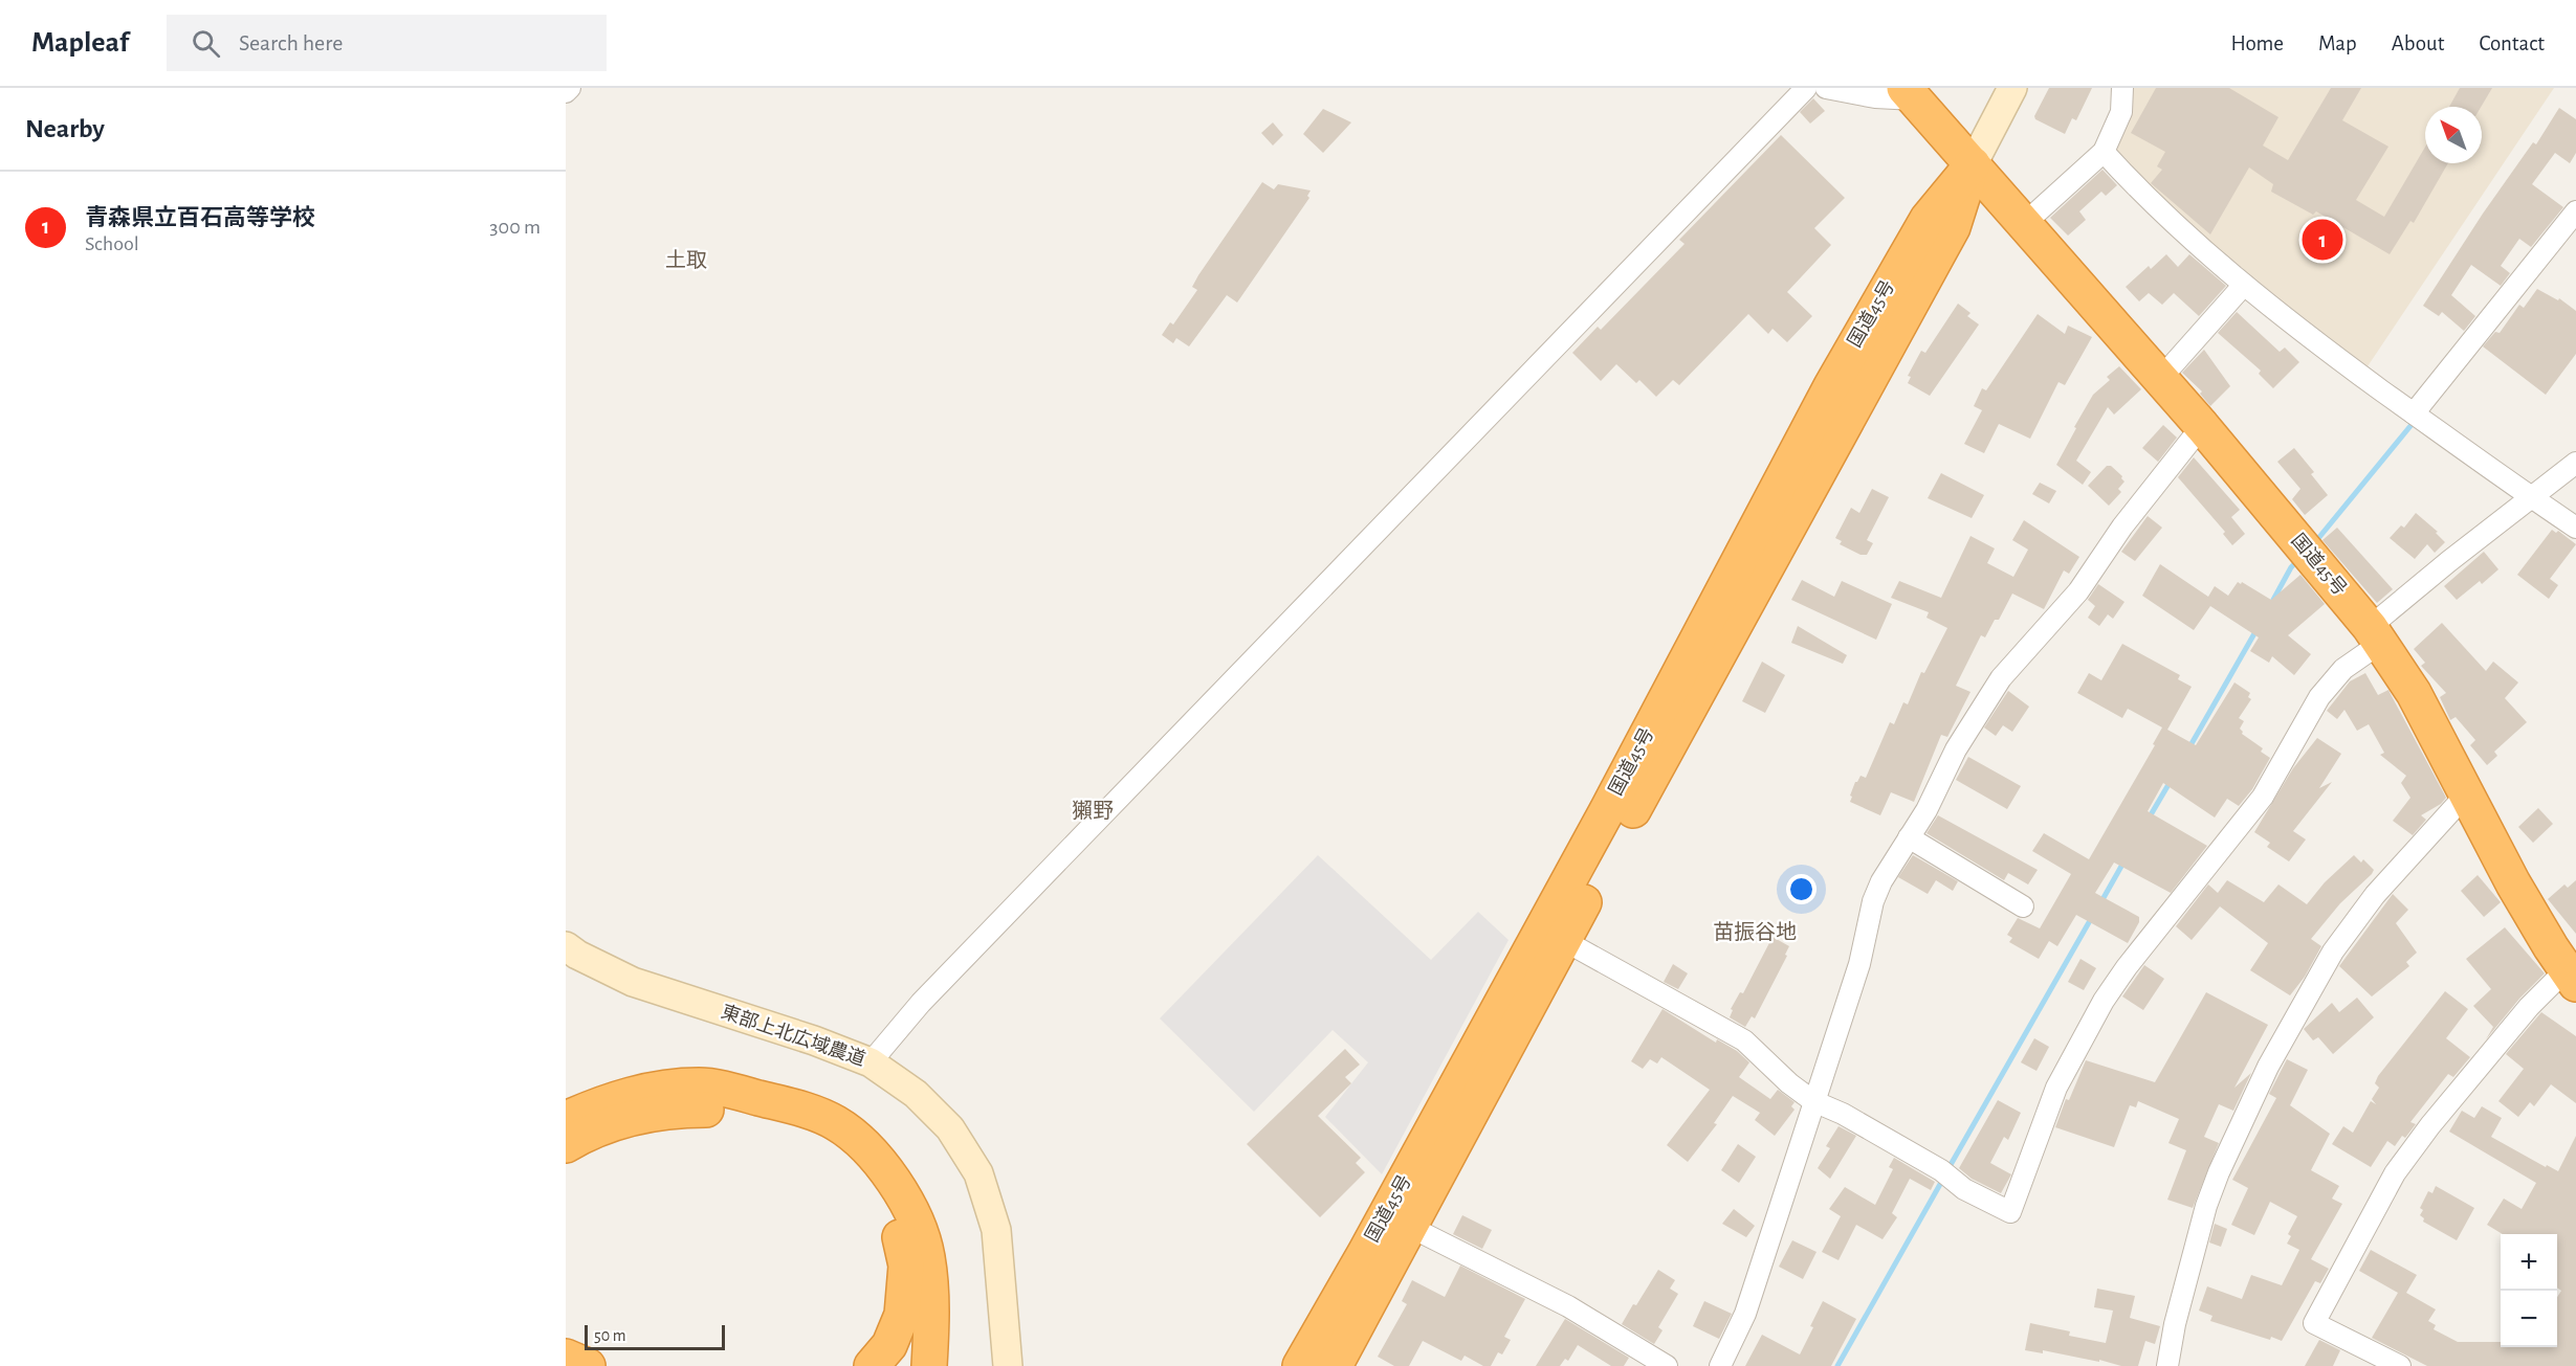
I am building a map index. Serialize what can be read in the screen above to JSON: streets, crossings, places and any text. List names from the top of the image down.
{
  "streets": {
    "highway": ["国道45号"],
    "street": ["東部上北広域農道"]
  },
  "districts": ["土取", "獺野", "苗振谷地"],
  "scale_bar": "50 m",
  "north": "top left",
  "page": {
    "header": "Mapleaf",
    "search": "Search here",
    "nav": [
      "Home",
      "Map",
      "About",
      "Contact"
    ],
    "heading": "Nearby",
    "list": [
      {
        "mark": "1",
        "name": "青森県立百石高等学校",
        "note": "School",
        "value": "300 m"
      }
    ],
    "pins": "1",
    "map_buttons": ["+", "−"],
    "scale": "50 m"
  }
}
